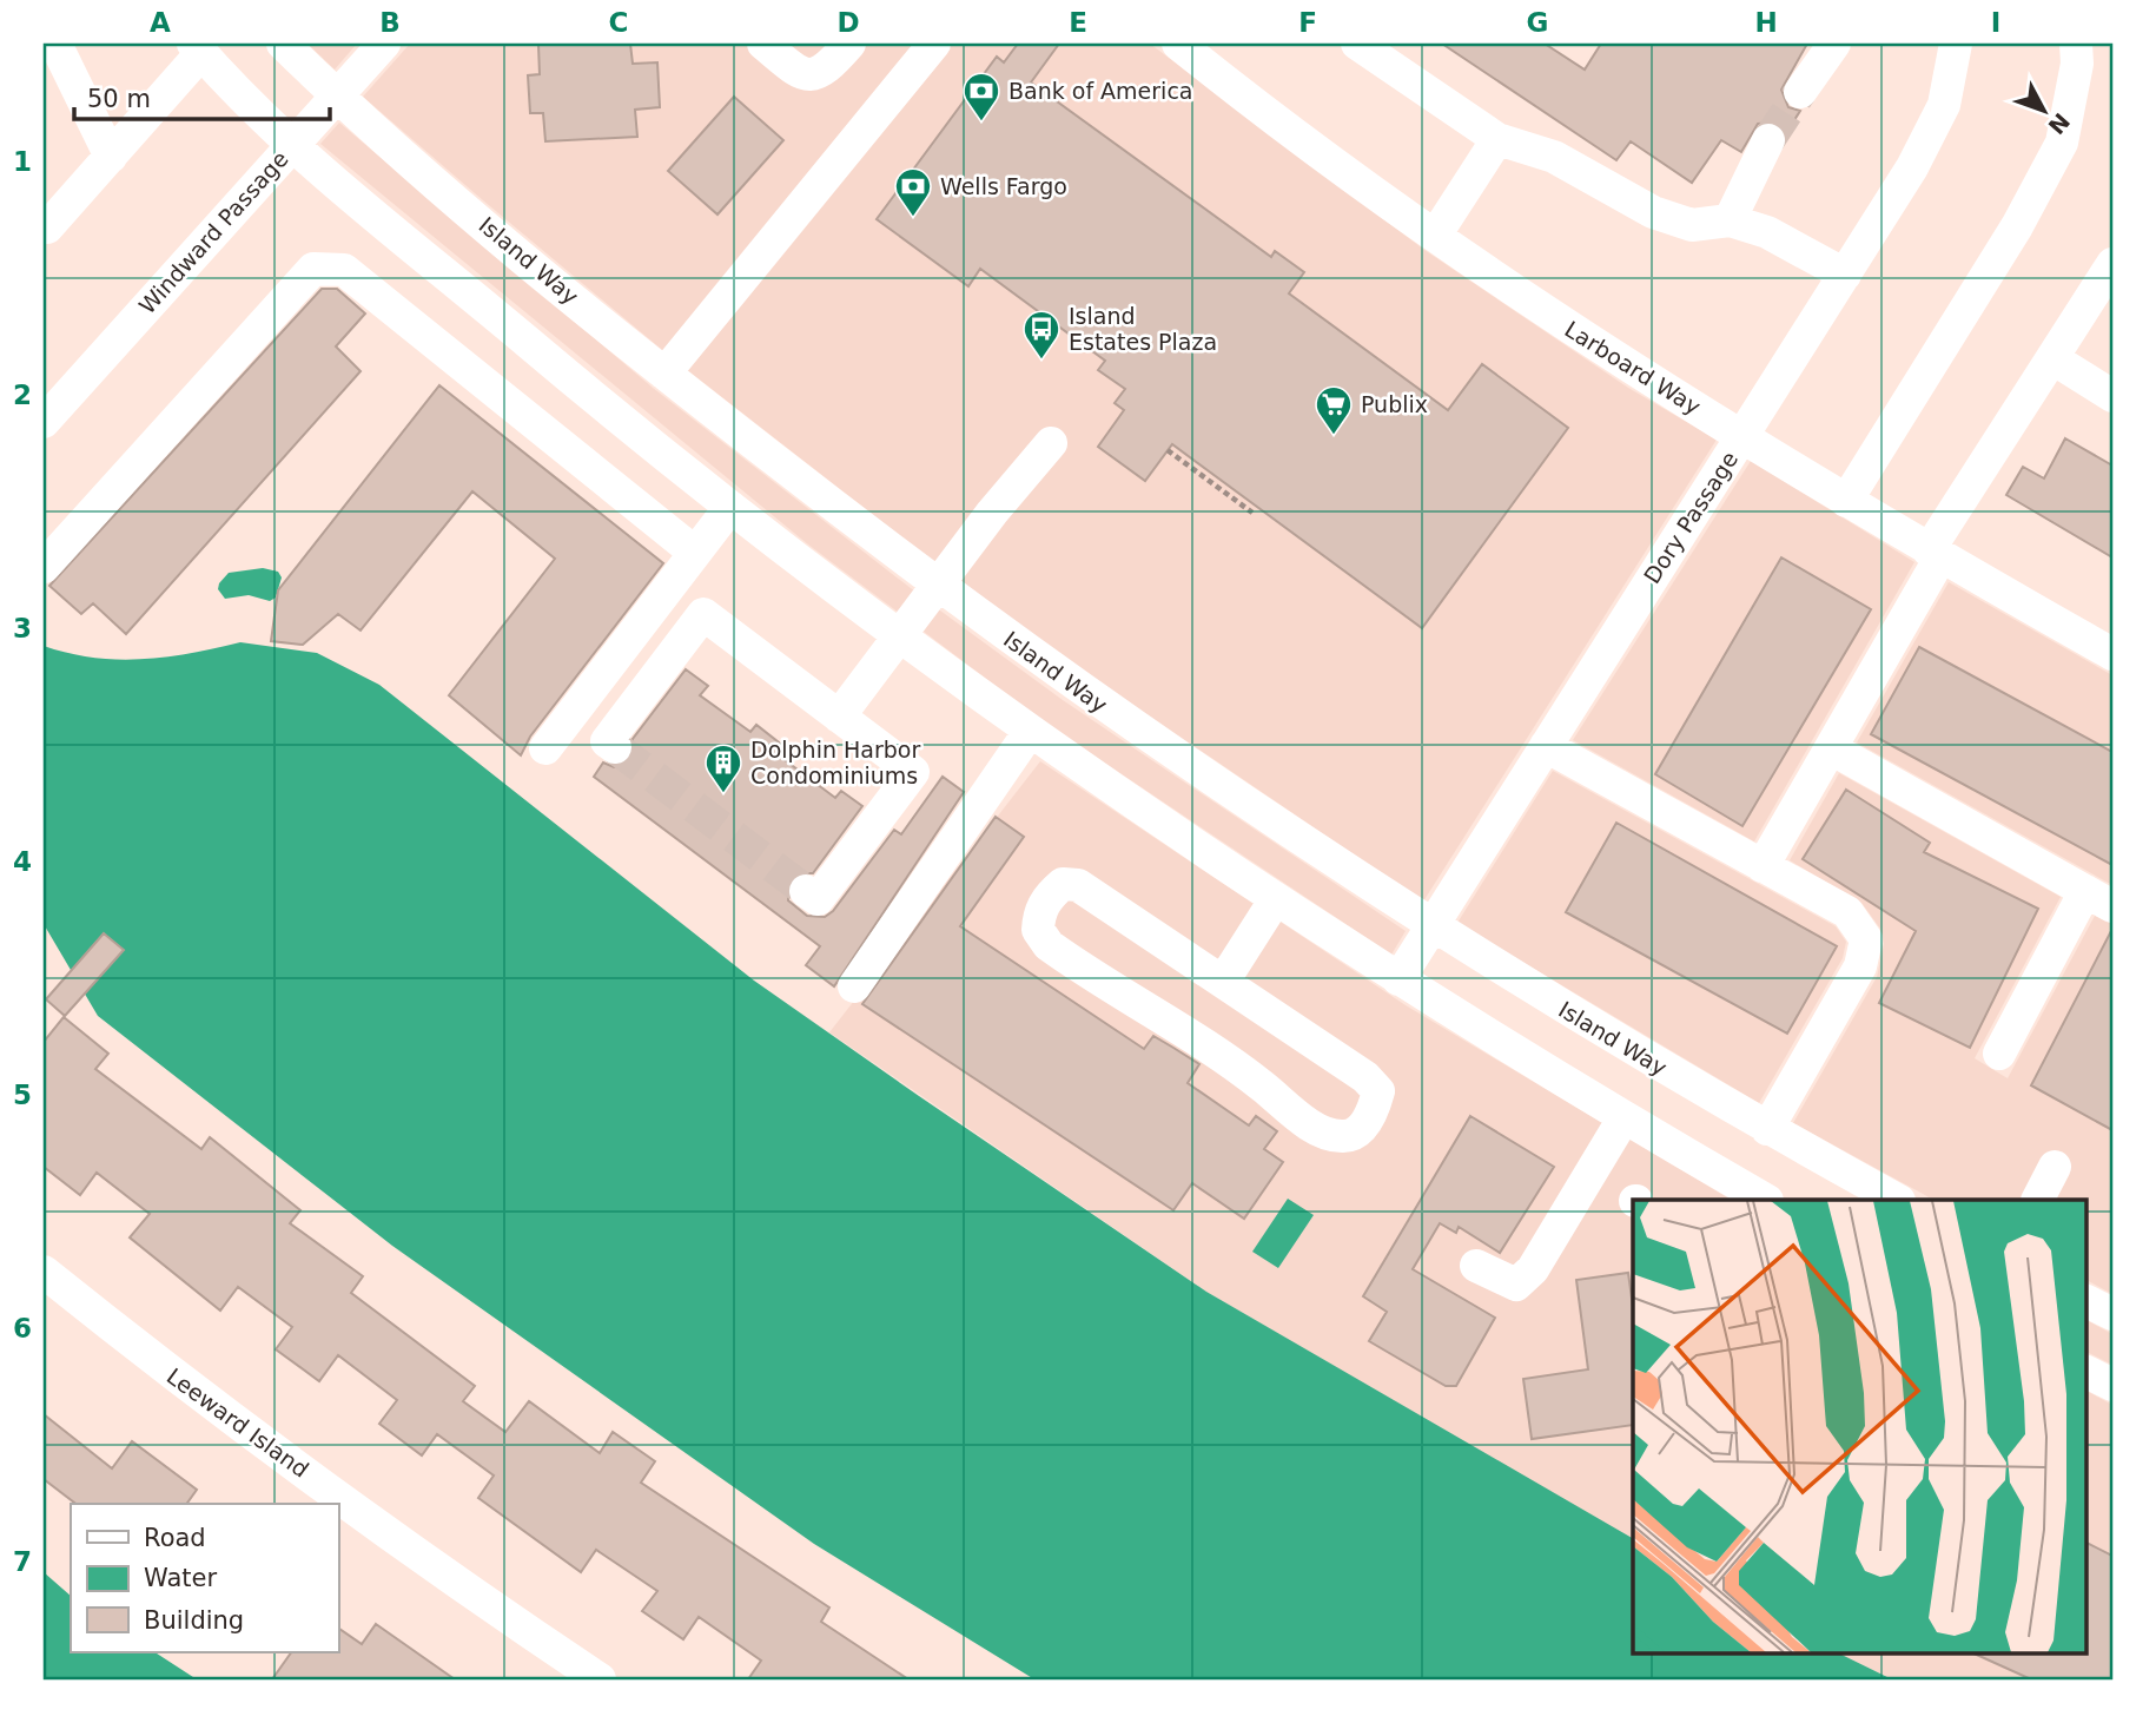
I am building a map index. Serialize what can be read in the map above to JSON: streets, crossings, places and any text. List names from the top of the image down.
{
  "streets": {
    "street": [
      "Windward Passage",
      "Island Way",
      "Larboard Way",
      "Dory Passage",
      "Leeward Island"
    ]
  },
  "crossings": [
    ["Windward Passage", "Island Way"],
    ["Island Way", "Dory Passage"],
    ["Larboard Way", "Dory Passage"]
  ],
  "places": {
    "bank": ["Bank of America", "Wells Fargo"],
    "bus stop": ["Island Estates Plaza"],
    "supermarket": ["Publix"],
    "building": ["Dolphin Harbor Condominiums"]
  },
  "legend": ["Road", "Water", "Building"],
  "scale_bar": "50 m",
  "north": "bottom right",
  "grid": {
    "columns": [
      "A",
      "B",
      "C",
      "D",
      "E",
      "F",
      "G",
      "H",
      "I"
    ],
    "rows": [
      "1",
      "2",
      "3",
      "4",
      "5",
      "6",
      "7"
    ]
  }
}
